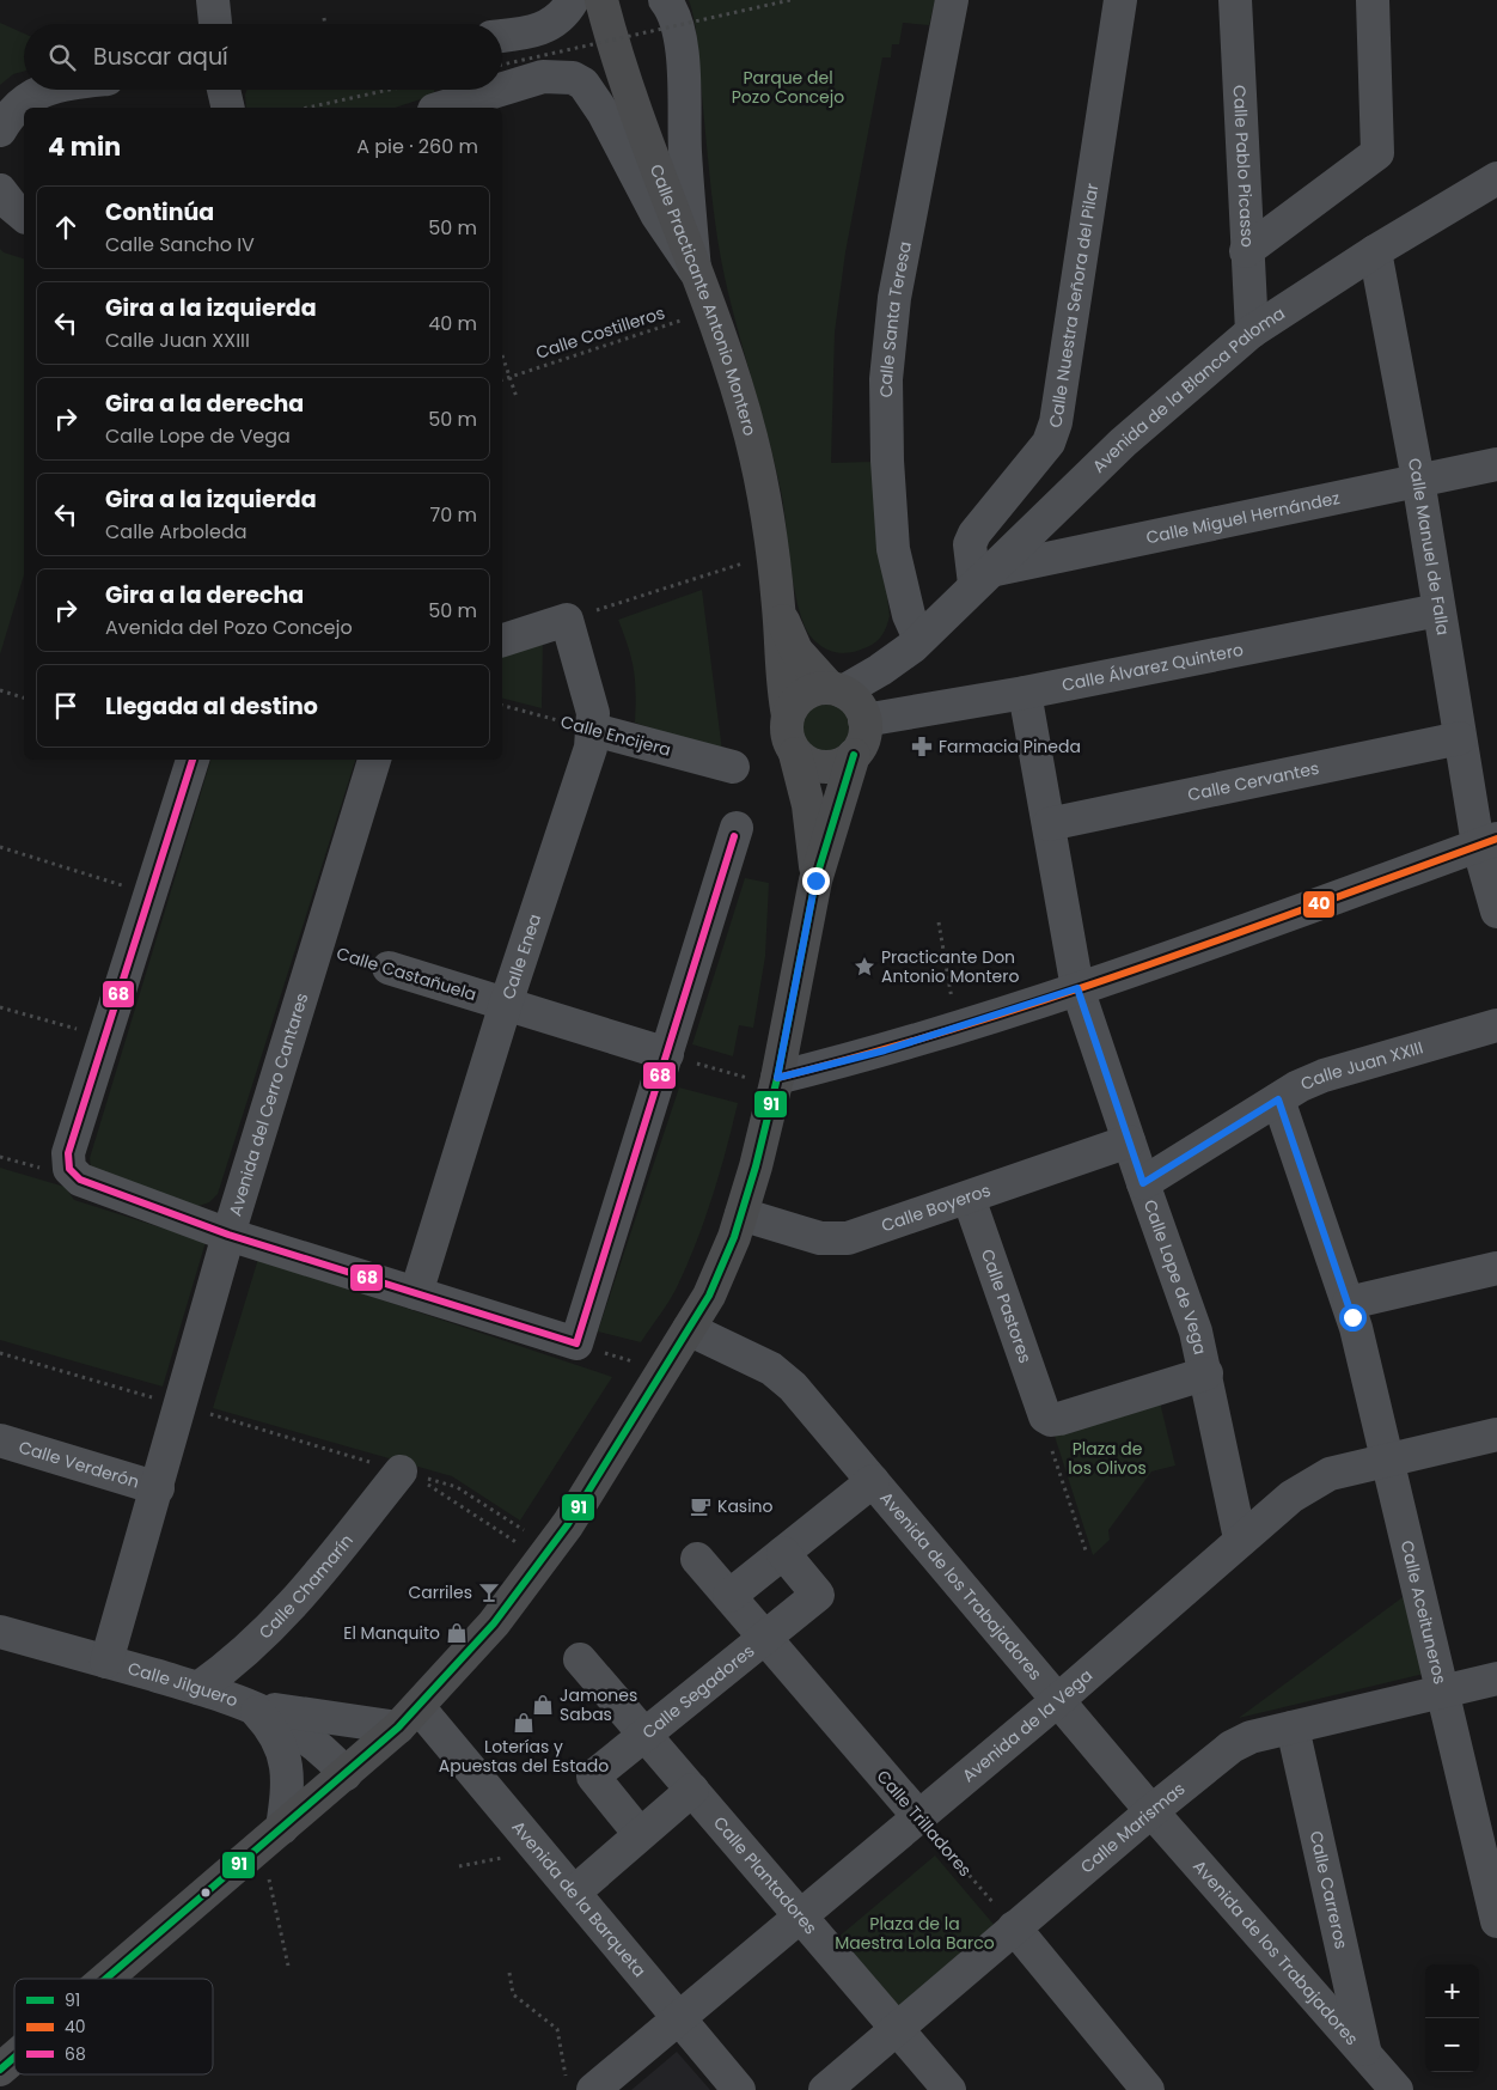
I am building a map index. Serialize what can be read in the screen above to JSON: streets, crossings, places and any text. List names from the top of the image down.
{
  "streets": {
    "main road": ["Calle Practicante Antonio Montero"],
    "street": [
      "Calle Pablo Picasso",
      "Calle Nuestra Señora del Pilar",
      "Calle Santa Teresa",
      "Avenida de la Blanca Paloma",
      "Calle Miguel Hernández",
      "Calle Manuel de Falla",
      "Calle Álvarez Quintero",
      "Calle Encijera",
      "Calle Cervantes",
      "Calle Enea",
      "Calle Castañuela",
      "Calle Juan XXIII",
      "Avenida del Cerro Cantares",
      "Calle Boyeros",
      "Calle Lope de Vega",
      "Calle Pastores",
      "Calle Verderón",
      "Avenida de los Trabajadores",
      "Calle Chamarín",
      "Calle Aceituneros",
      "Calle Jilguero",
      "Calle Segadores",
      "Avenida de la Vega",
      "Calle Trilladores",
      "Calle Marismas",
      "Calle Plantadores",
      "Calle Carreros",
      "Avenida de la Barqueta"
    ],
    "path": ["Calle Costilleros"]
  },
  "crossings": [
    ["Calle Pablo Picasso", "Avenida de la Blanca Paloma"],
    ["Calle Practicante Antonio Montero", "Calle Costilleros"],
    ["Calle Practicante Antonio Montero", "Avenida de la Blanca Paloma"],
    ["Calle Practicante Antonio Montero", "Calle Álvarez Quintero"],
    ["Calle Nuestra Señora del Pilar", "Avenida de la Blanca Paloma"],
    ["Calle Nuestra Señora del Pilar", "Calle Miguel Hernández"],
    ["Calle Santa Teresa", "Avenida de la Blanca Paloma"],
    ["Avenida de la Blanca Paloma", "Calle Miguel Hernández"],
    ["Avenida de la Blanca Paloma", "Calle Manuel de Falla"],
    ["Avenida de la Blanca Paloma", "Calle Álvarez Quintero"],
    ["Calle Miguel Hernández", "Calle Manuel de Falla"],
    ["Calle Manuel de Falla", "Calle Álvarez Quintero"],
    ["Calle Manuel de Falla", "Calle Cervantes"],
    ["Calle Álvarez Quintero", "Calle Lope de Vega"],
    ["Calle Encijera", "Calle Enea"],
    ["Calle Cervantes", "Calle Lope de Vega"],
    ["Calle Enea", "Calle Castañuela"],
    ["Calle Juan XXIII", "Calle Lope de Vega"],
    ["Calle Juan XXIII", "Calle Aceituneros"],
    ["Avenida del Cerro Cantares", "Calle Verderón"],
    ["Avenida del Cerro Cantares", "Calle Jilguero"],
    ["Calle Boyeros", "Calle Lope de Vega"],
    ["Calle Boyeros", "Calle Pastores"],
    ["Calle Lope de Vega", "Avenida de la Vega"],
    ["Avenida de los Trabajadores", "Avenida de la Vega"],
    ["Avenida de los Trabajadores", "Calle Marismas"],
    ["Avenida de los Trabajadores", "Calle Carreros"],
    ["Calle Chamarín", "Calle Jilguero"],
    ["Calle Aceituneros", "Avenida de la Vega"],
    ["Calle Aceituneros", "Calle Marismas"],
    ["Calle Segadores", "Calle Trilladores"],
    ["Calle Segadores", "Calle Plantadores"],
    ["Avenida de la Vega", "Calle Trilladores"],
    ["Avenida de la Vega", "Calle Plantadores"],
    ["Avenida de la Vega", "Avenida de la Barqueta"],
    ["Calle Trilladores", "Calle Marismas"],
    ["Calle Marismas", "Calle Plantadores"],
    ["Calle Marismas", "Calle Carreros"]
  ],
  "parks": ["Parque del Pozo Concejo", "Plaza de los Olivos", "Plaza de la Maestra Lola Barco"],
  "places": {
    "pharmacy": ["Farmacia Pineda"],
    "place": ["Practicante Don Antonio Montero"],
    "cafe": ["Kasino"],
    "bar": ["Carriles"],
    "shop": ["El Manquito", "Jamones Sabas", "Loterías y Apuestas del Estado"]
  },
  "lines": ["transit line 91", "transit line 68", "transit line 40"],
  "legend": ["91", "40", "68"],
  "page": {
    "search": "Buscar aquí",
    "heading": ["4 min", "A pie · 260 m"],
    "list": [
      ["Continúa", "Calle Sancho IV", "50 m"],
      ["Gira a la izquierda", "Calle Juan XXIII", "40 m"],
      ["Gira a la derecha", "Calle Lope de Vega", "50 m"],
      ["Gira a la izquierda", "Calle Arboleda", "70 m"],
      ["Gira a la derecha", "Avenida del Pozo Concejo", "50 m"],
      "Llegada al destino"
    ],
    "map_buttons": ["+", "−"]
  }
}
